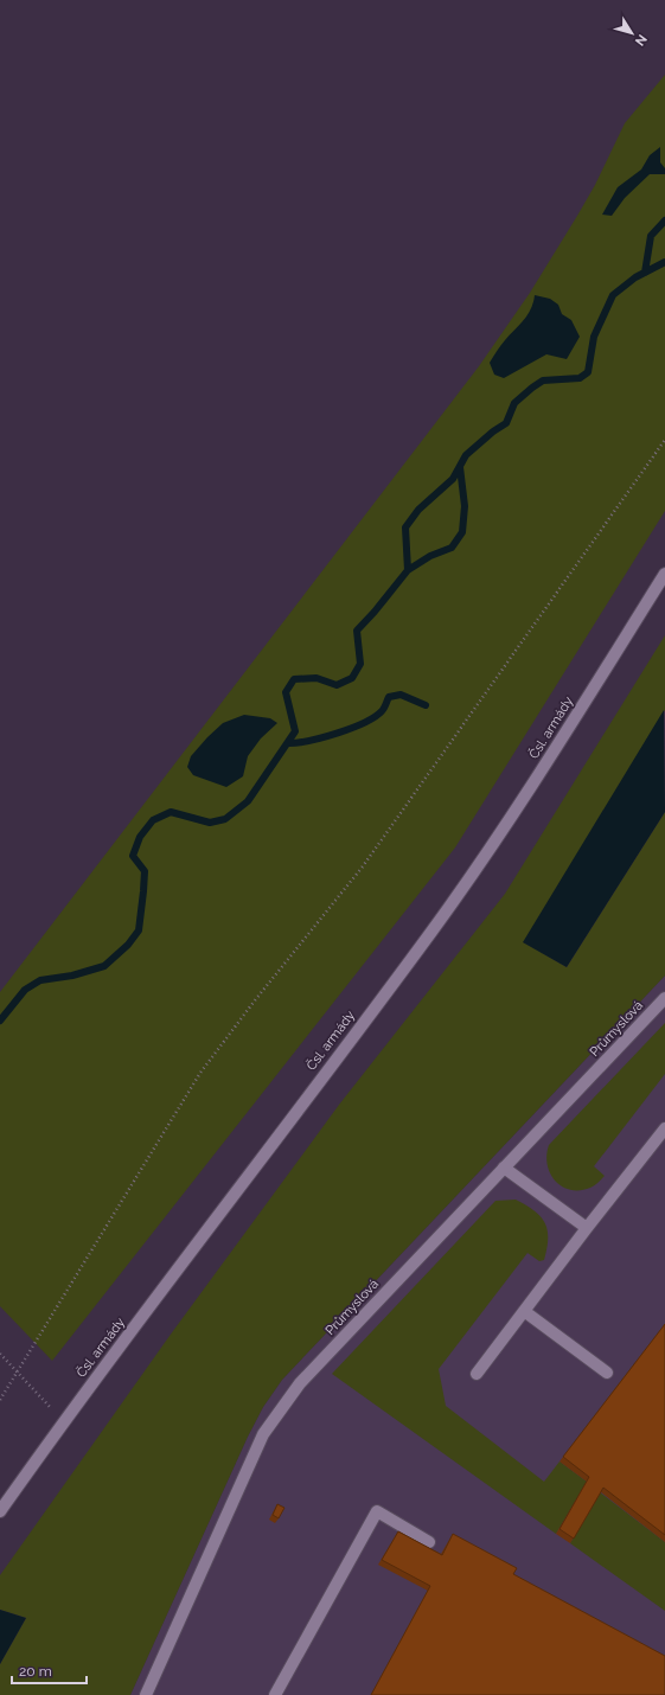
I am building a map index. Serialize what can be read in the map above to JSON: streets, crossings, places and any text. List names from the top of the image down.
{
  "streets": {
    "main road": ["Čsl. armády", "Průmyslová"]
  },
  "scale_bar": "20 m",
  "north": "bottom right"
}
